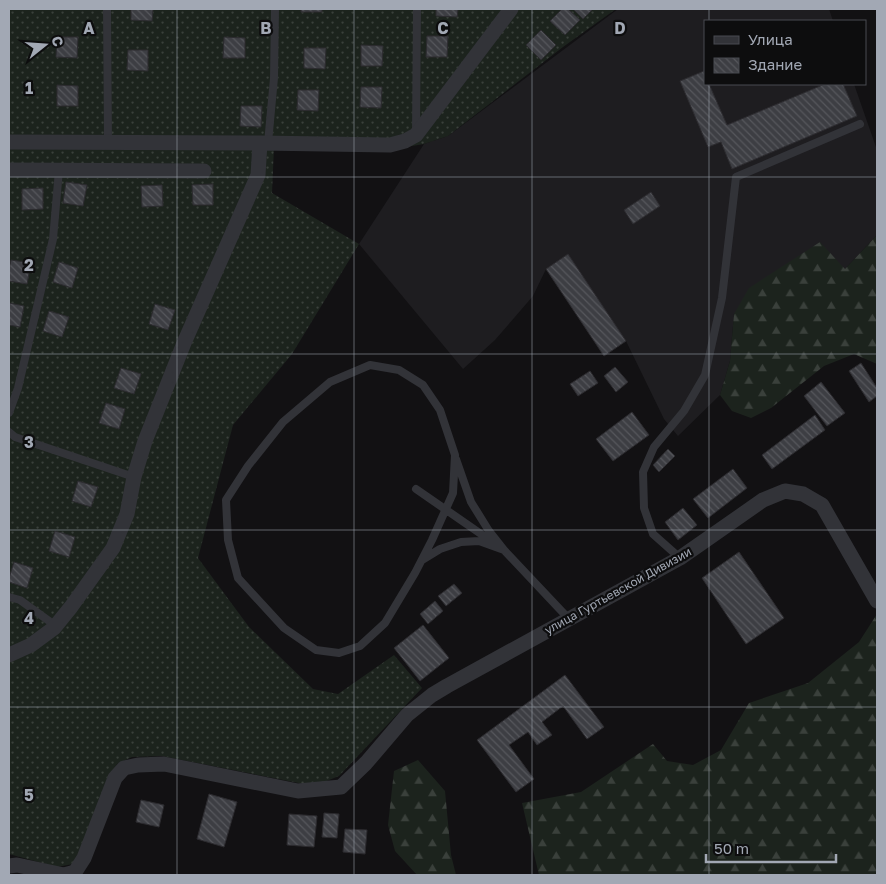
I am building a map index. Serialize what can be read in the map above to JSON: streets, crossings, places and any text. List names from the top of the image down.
{
  "streets": {
    "street": ["улица Гуртьевской Дивизии"]
  },
  "legend": ["Улица", "Здание"],
  "scale_bar": "50 m",
  "north": "right",
  "grid": {
    "columns": [
      "A",
      "B",
      "C",
      "D"
    ],
    "rows": [
      "1",
      "2",
      "3",
      "4",
      "5"
    ]
  }
}
